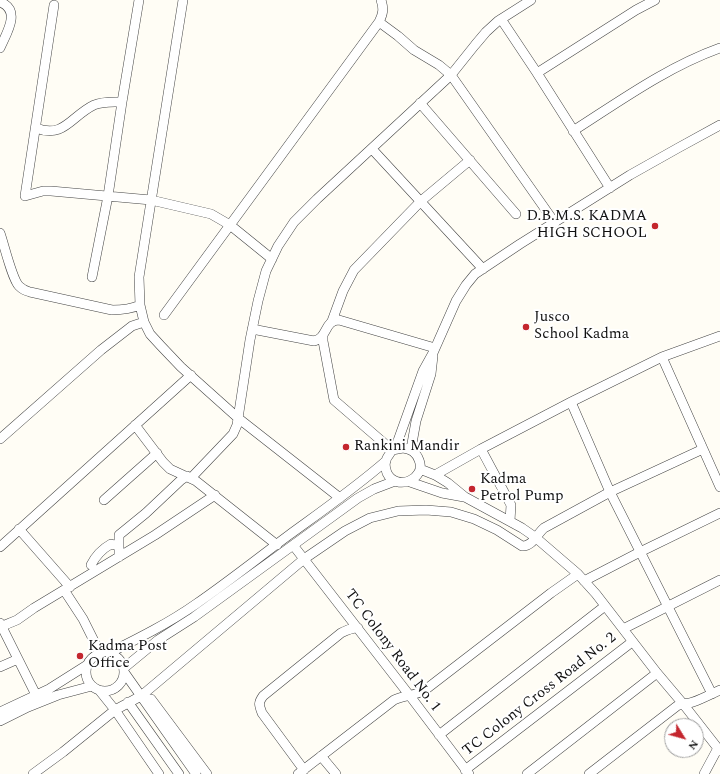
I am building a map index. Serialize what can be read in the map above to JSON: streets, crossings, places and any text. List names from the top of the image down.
{
  "streets": {
    "street": ["TC Colony Road No. 1", "TC Colony Cross Road No. 2"]
  },
  "crossings": [
    ["TC Colony Road No. 1", "TC Colony Cross Road No. 2"]
  ],
  "places": [
    "D.B.M.S. KADMA HIGH SCHOOL",
    "Jusco School Kadma",
    "Rankini Mandir",
    "Kadma Petrol Pump",
    "Kadma Post Office"
  ],
  "north": "bottom right"
}
